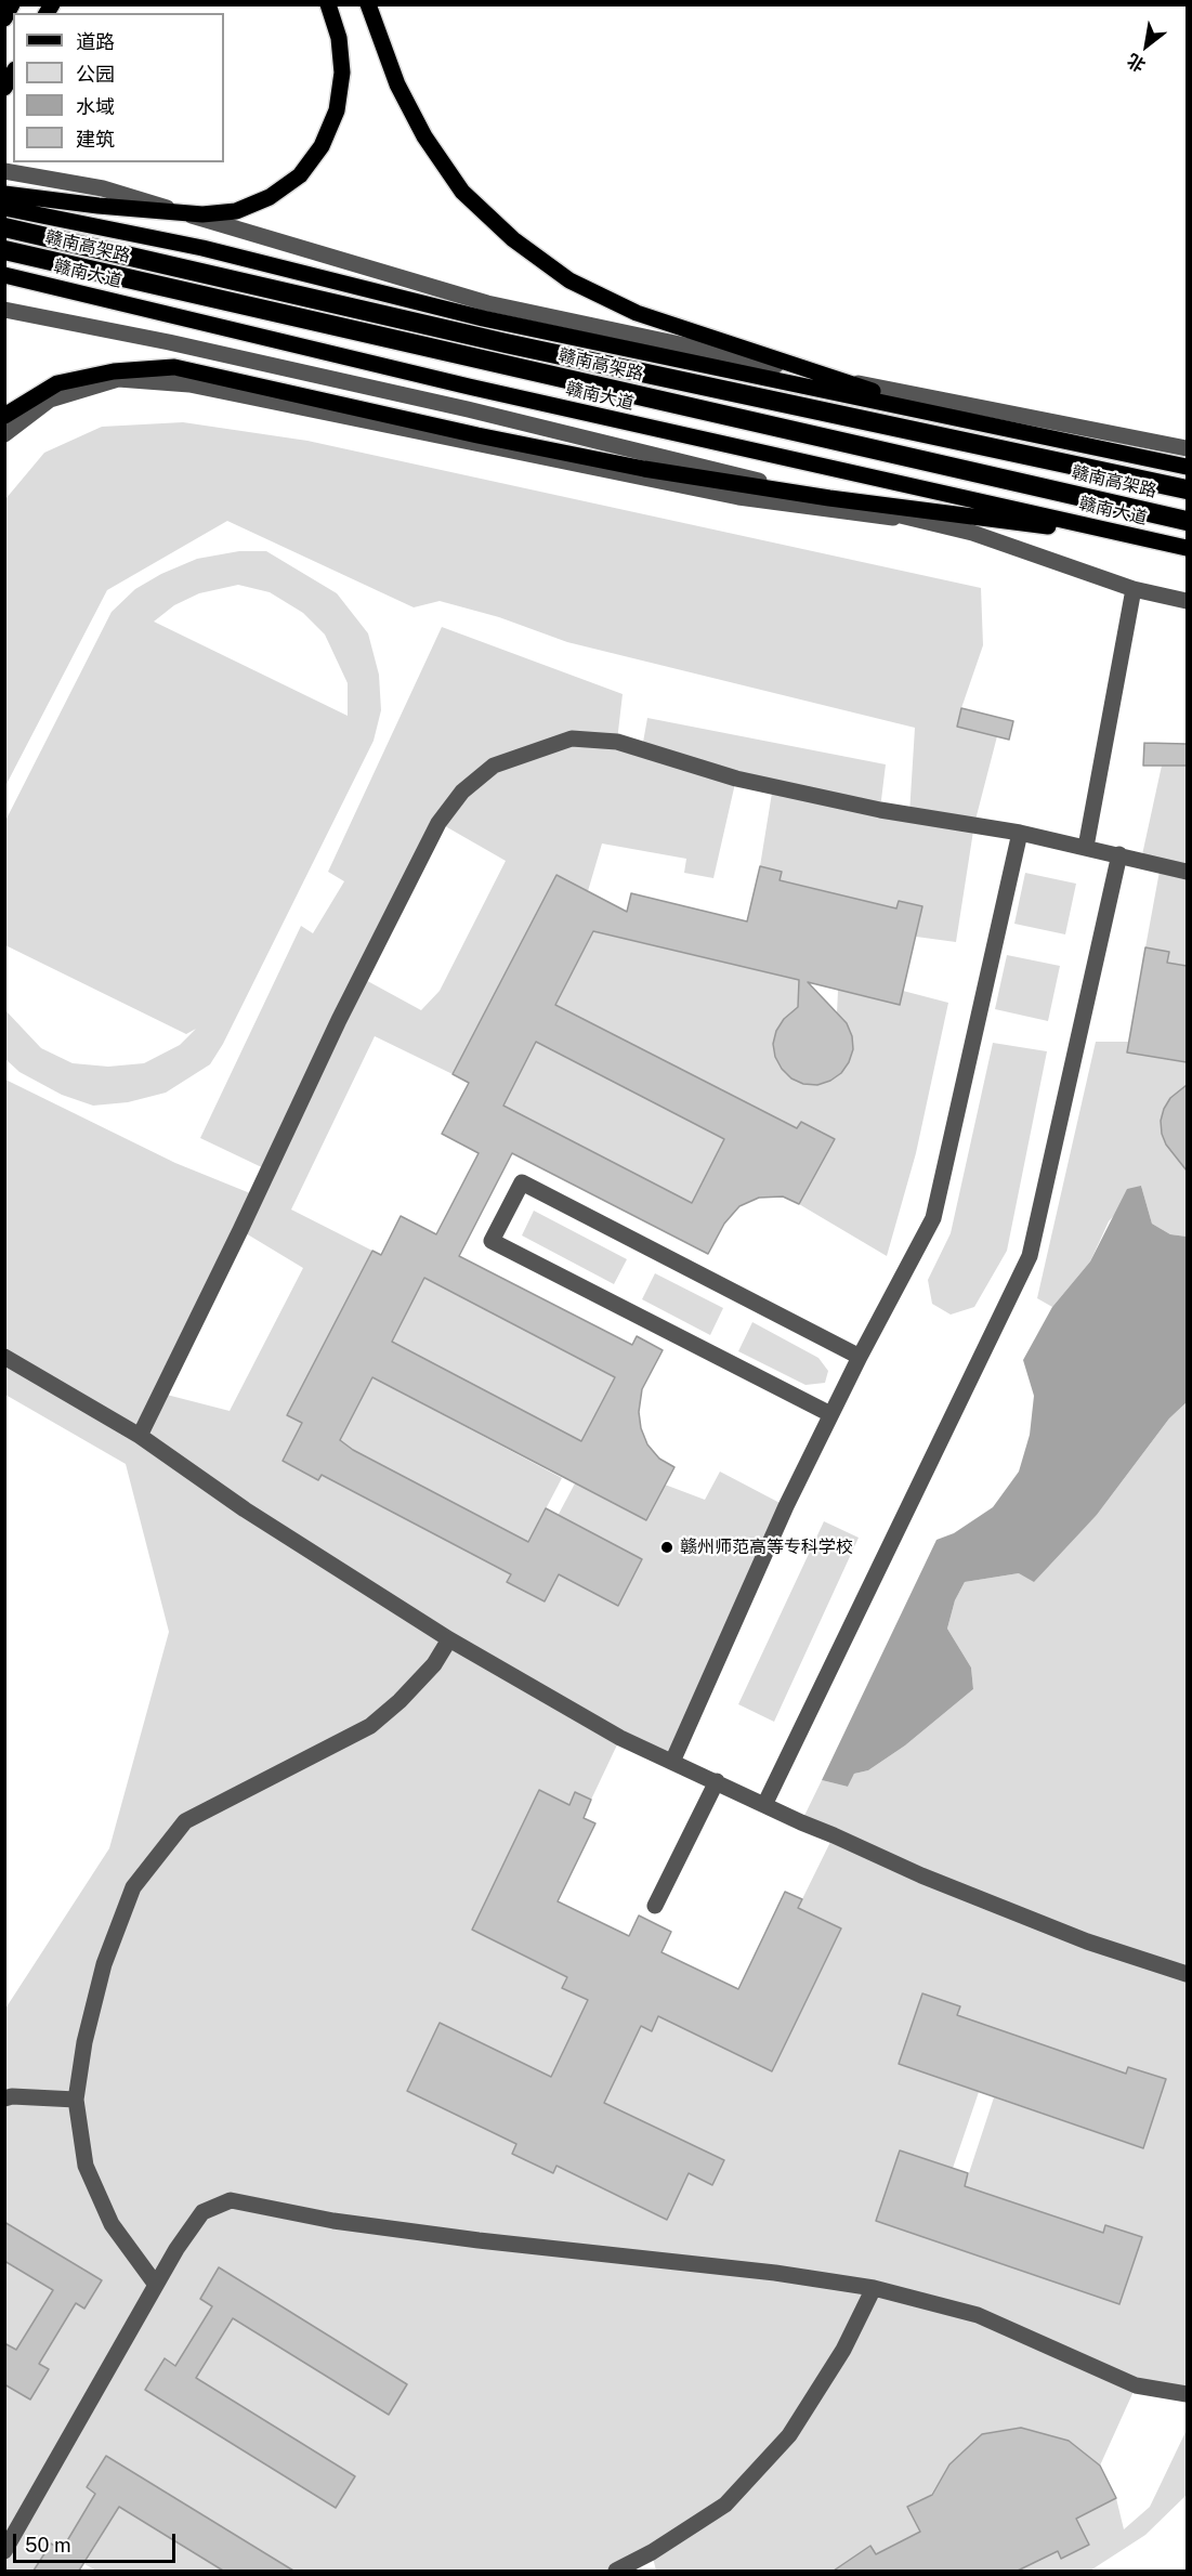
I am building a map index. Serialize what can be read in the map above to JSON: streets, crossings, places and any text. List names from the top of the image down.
{
  "streets": {
    "highway": ["赣南高架路"],
    "main road": ["赣南大道"]
  },
  "places": ["赣州师范高等专科学校"],
  "legend": [
    "道路",
    "公园",
    "水域",
    "建筑"
  ],
  "scale_bar": "50 m",
  "north": "bottom left"
}
